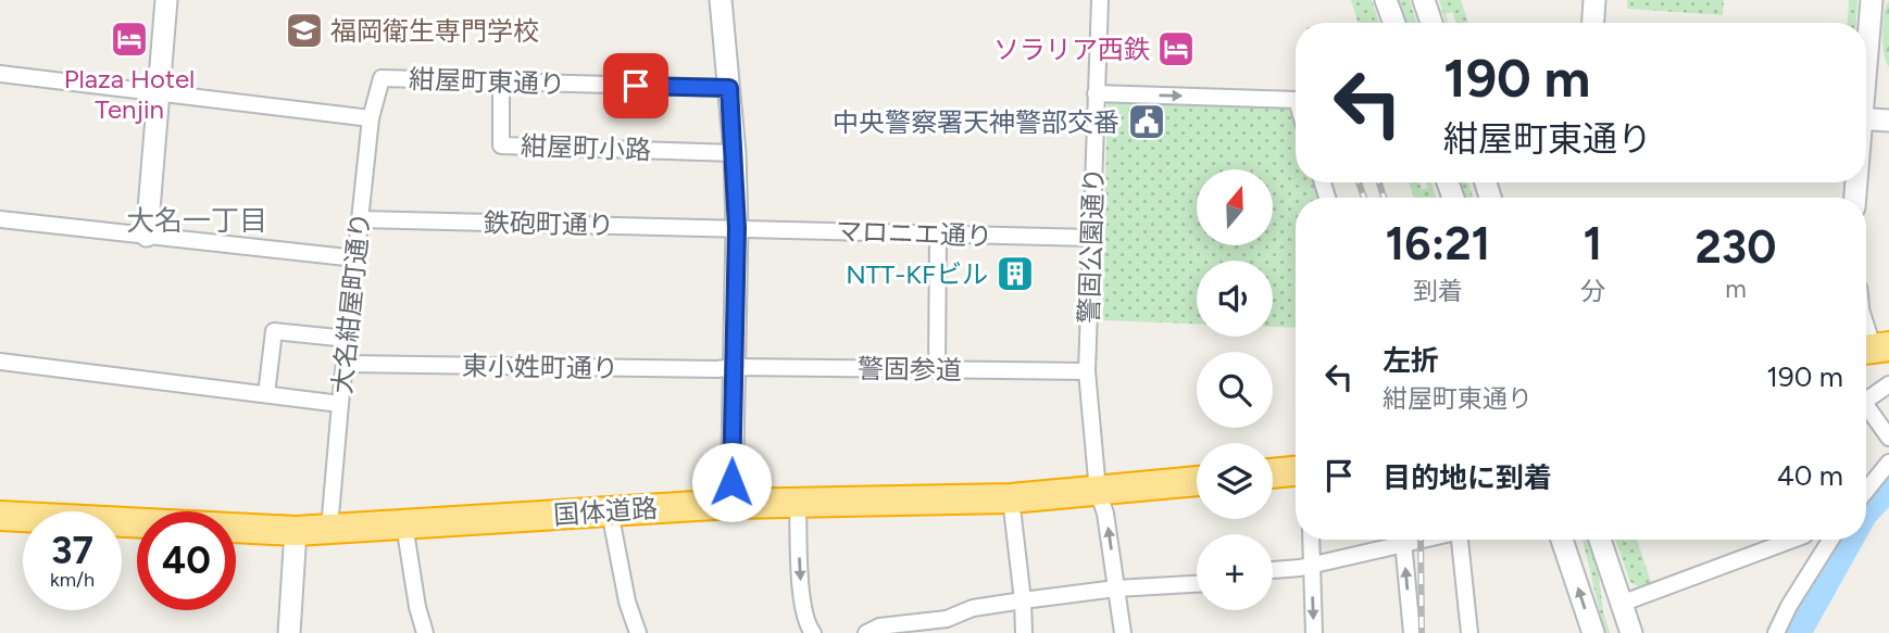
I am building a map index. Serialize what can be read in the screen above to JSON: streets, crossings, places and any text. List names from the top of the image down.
{
  "streets": {
    "highway": ["国体道路"],
    "street": [
      "紺屋町東通り",
      "紺屋町小路",
      "鉄砲町通り",
      "マロニエ通り",
      "警固公園通り",
      "大名紺屋町通り",
      "東小姓町通り",
      "警固参道"
    ]
  },
  "crossings": [
    ["紺屋町東通り", "紺屋町小路"],
    ["紺屋町東通り", "大名紺屋町通り"],
    ["鉄砲町通り", "マロニエ通り"],
    ["鉄砲町通り", "大名紺屋町通り"],
    ["マロニエ通り", "警固公園通り"],
    ["警固公園通り", "警固参道"],
    ["警固公園通り", "国体道路"],
    ["大名紺屋町通り", "東小姓町通り"],
    ["大名紺屋町通り", "国体道路"],
    ["東小姓町通り", "警固参道"]
  ],
  "districts": ["大名一丁目"],
  "places": {
    "school or university": ["福岡衛生専門学校"],
    "hotel": ["Plaza Hotel Tenjin", "ソラリア西鉄"],
    "public building": ["中央警察署天神警部交番"],
    "building": ["NTT-KFビル"]
  },
  "north": "top",
  "page": {
    "turn": ["190 m", "紺屋町東通り"],
    "map_buttons": "+",
    "eta": [
      "16:21",
      "到着",
      "1",
      "分",
      "230",
      "m"
    ],
    "list": [
      {
        "name": "左折",
        "note": "紺屋町東通り",
        "value": "190 m"
      },
      {
        "name": "目的地に到着",
        "value": "40 m"
      }
    ],
    "speed": "37 km/h",
    "limit": "40"
  }
}
